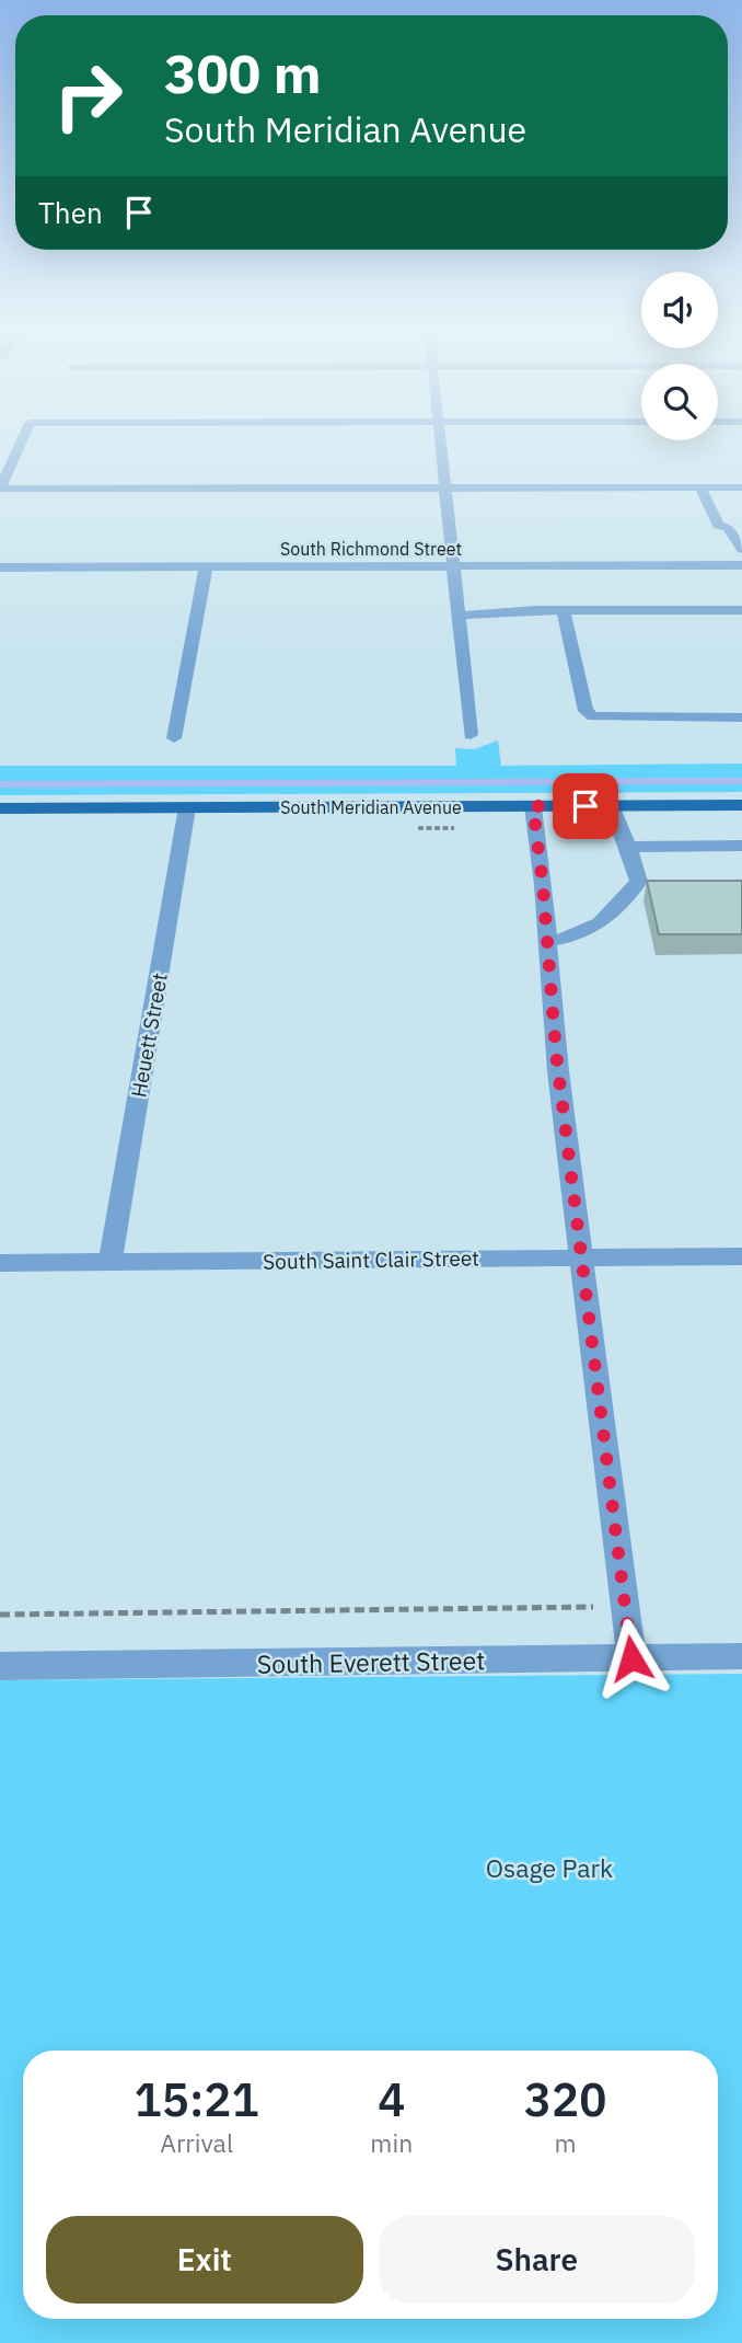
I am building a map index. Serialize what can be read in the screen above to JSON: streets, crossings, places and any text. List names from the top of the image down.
{
  "streets": {
    "main road": ["South Meridian Avenue"],
    "street": [
      "South Richmond Street",
      "Heuett Street",
      "South Saint Clair Street",
      "South Everett Street"
    ]
  },
  "crossings": [
    ["South Meridian Avenue", "Heuett Street"],
    ["Heuett Street", "South Saint Clair Street"]
  ],
  "parks": ["Osage Park"],
  "page": {
    "turn": ["300 m", "South Meridian Avenue"],
    "then": "Then",
    "eta": [
      "15:21",
      "Arrival",
      "4",
      "min",
      "320",
      "m"
    ],
    "buttons": ["Exit", "Share"]
  }
}
